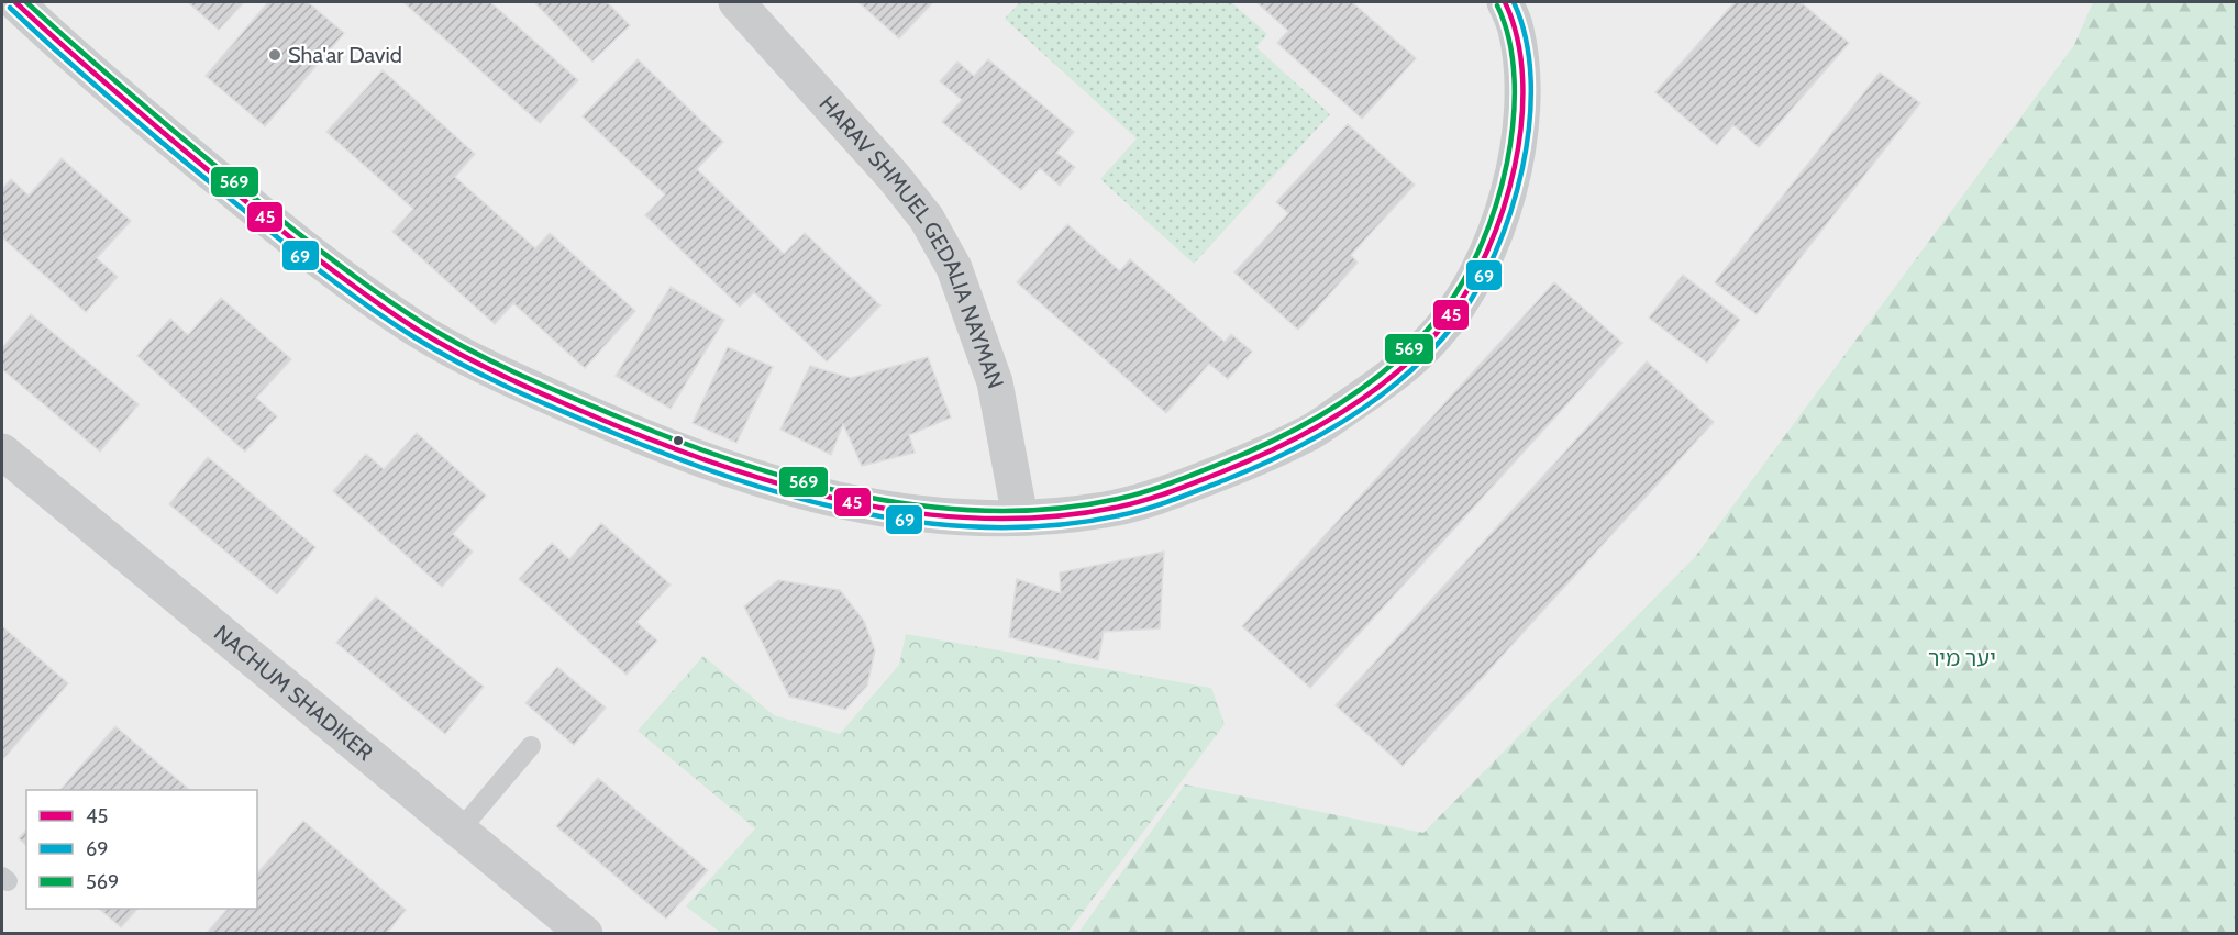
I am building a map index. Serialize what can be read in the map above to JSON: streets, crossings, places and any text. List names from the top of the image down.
{
  "streets": {
    "street": ["HARAV SHMUEL GEDALIA NAYMAN", "NACHUM SHADIKER"]
  },
  "parks": ["יער מיר"],
  "places": ["Sha'ar David"],
  "lines": ["transit line 45", "transit line 69", "transit line 569"],
  "legend": ["45", "69", "569"]
}
